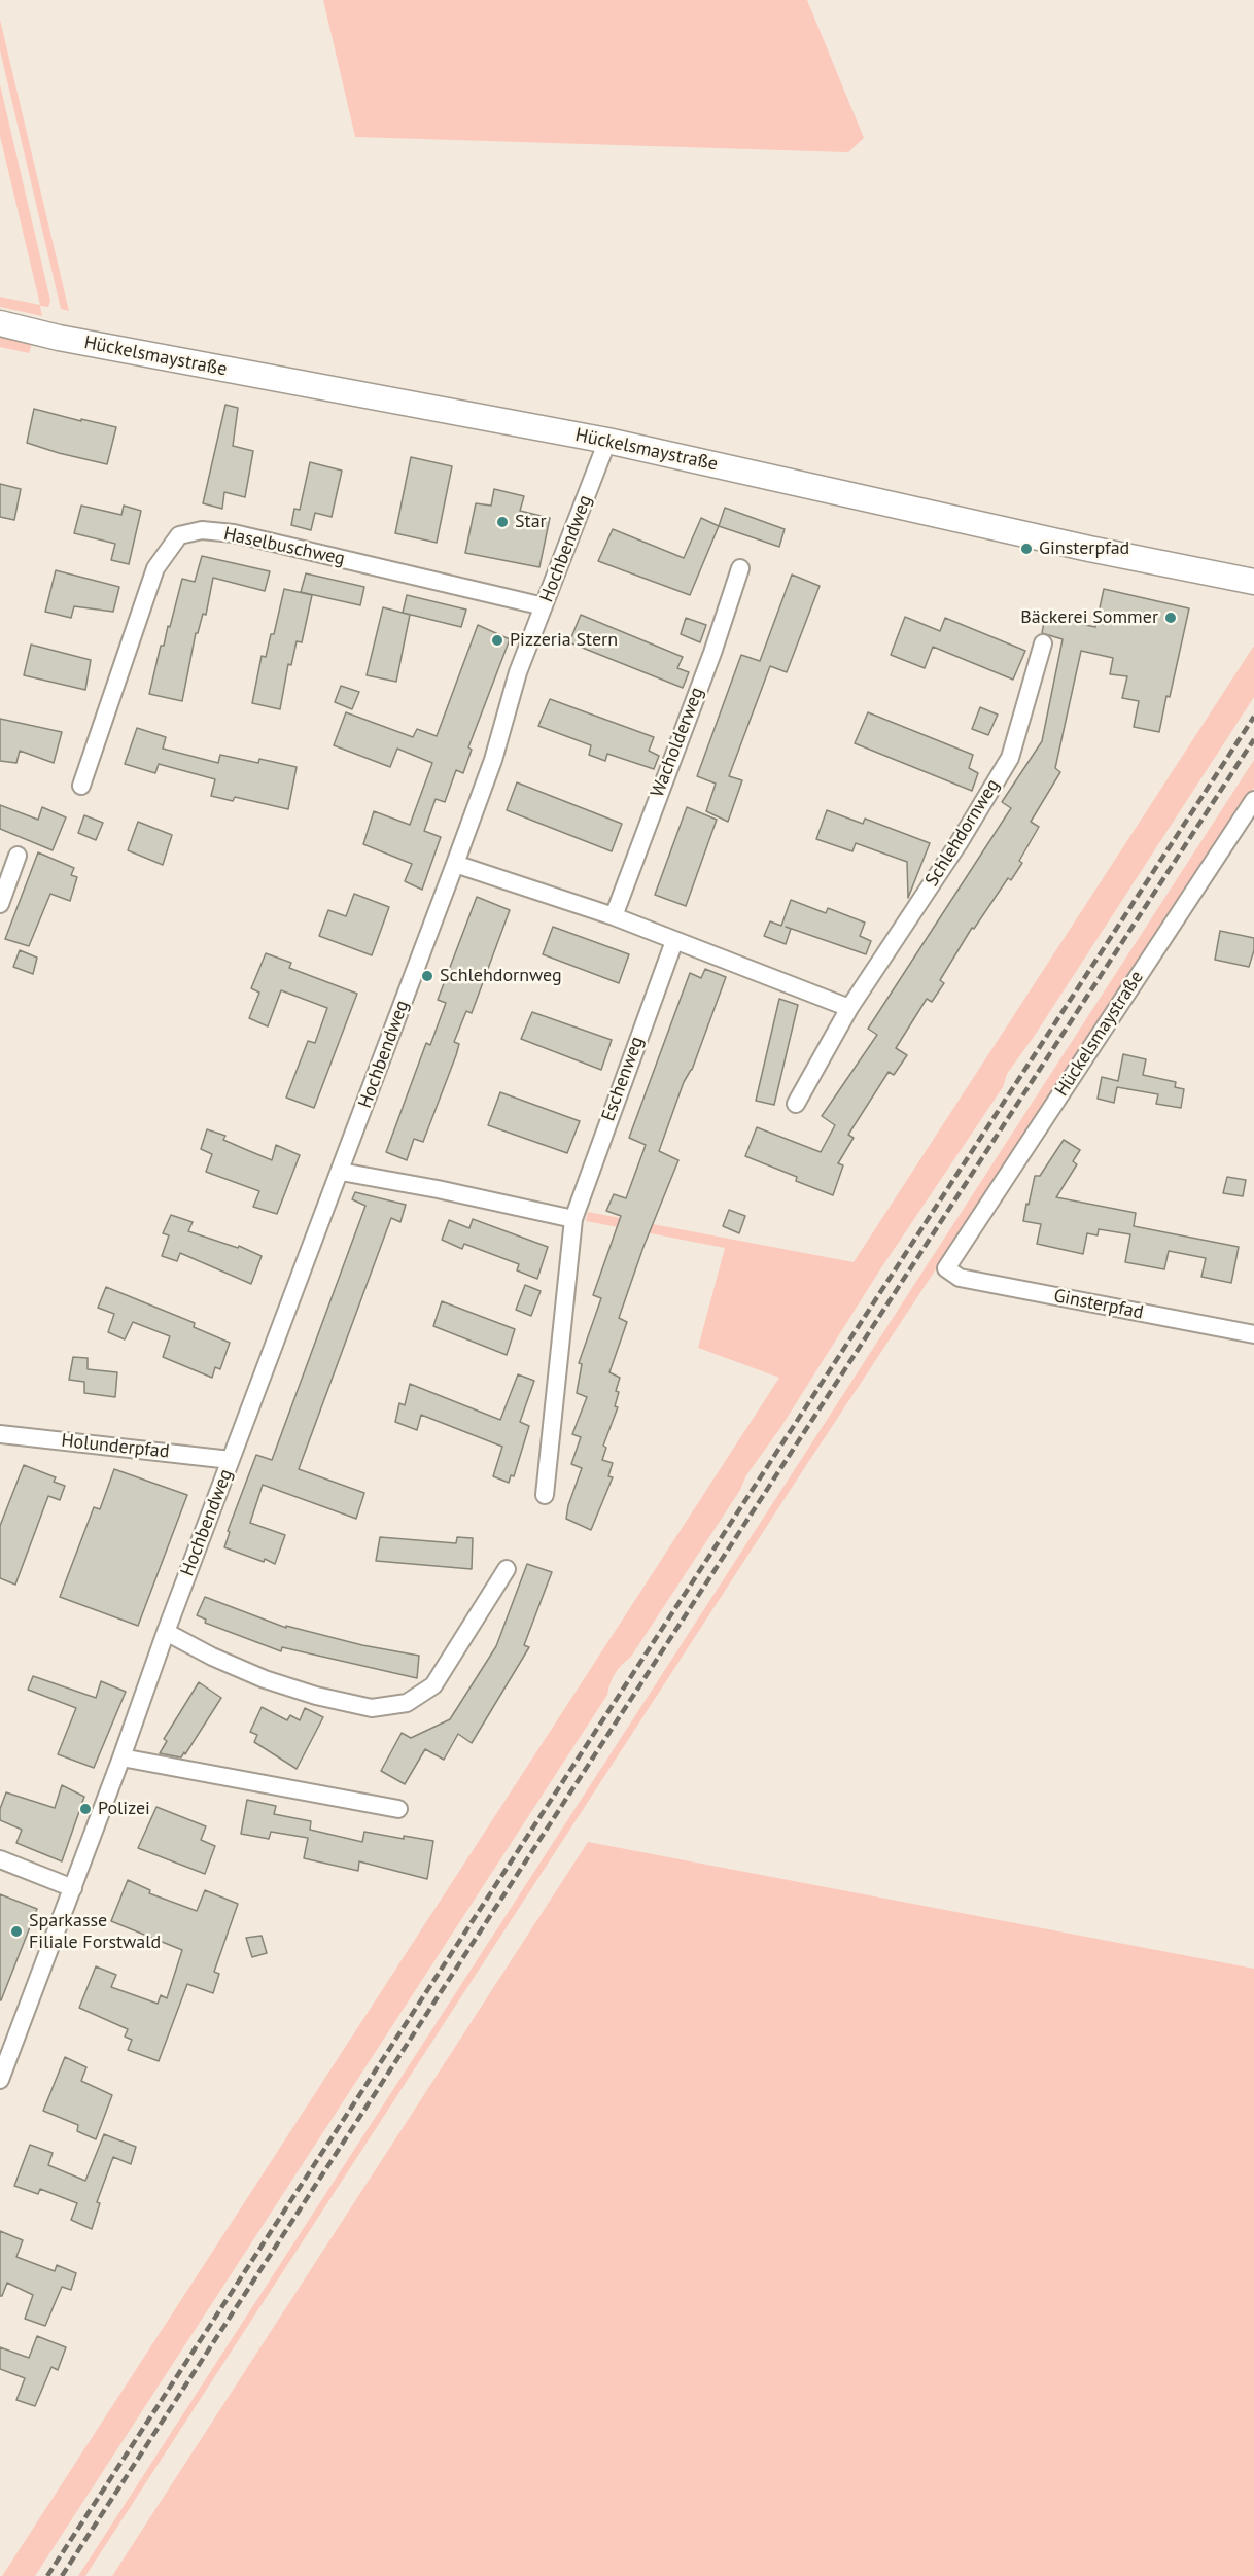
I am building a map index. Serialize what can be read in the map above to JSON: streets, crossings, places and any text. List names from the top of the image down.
{
  "streets": {
    "main road": ["Hückelsmaystraße"],
    "street": [
      "Haselbuschweg",
      "Hochbendweg",
      "Wacholderweg",
      "Schlehdornweg",
      "Eschenweg",
      "Ginsterpfad",
      "Holunderpfad"
    ]
  },
  "crossings": [
    ["Hückelsmaystraße", "Hochbendweg"],
    ["Hückelsmaystraße", "Ginsterpfad"],
    ["Haselbuschweg", "Hochbendweg"],
    ["Hochbendweg", "Holunderpfad"]
  ],
  "places": [
    "Star",
    "Ginsterpfad",
    "Bäckerei Sommer",
    "Pizzeria Stern",
    "Schlehdornweg",
    "Polizei",
    "Sparkasse Filiale Forstwald"
  ]
}
